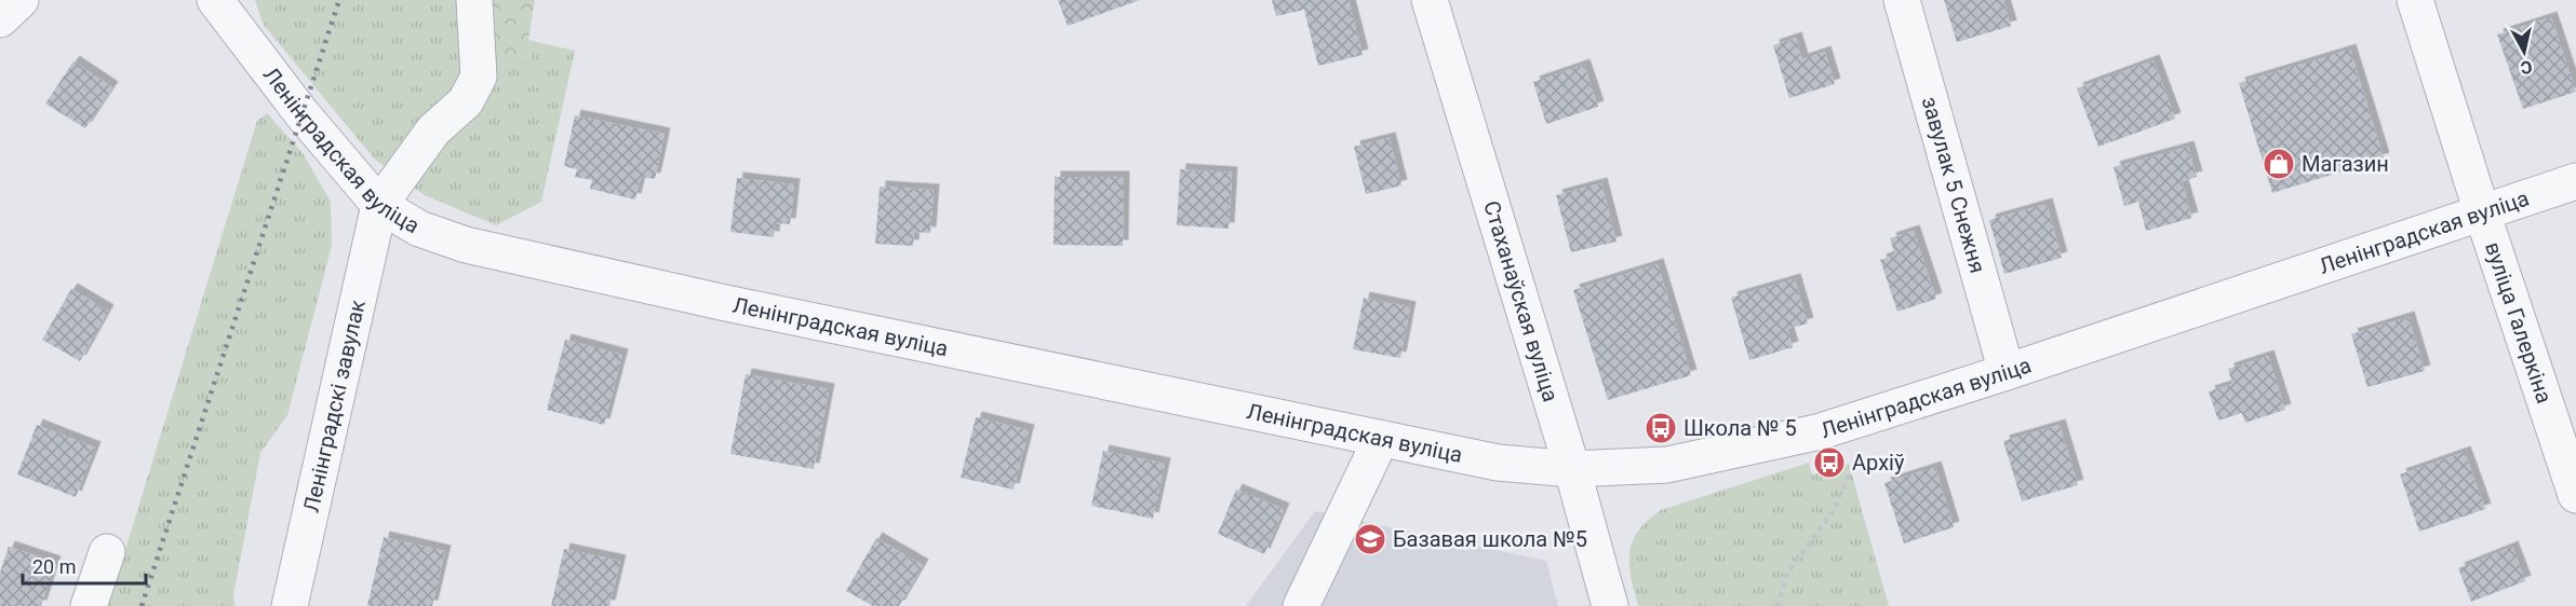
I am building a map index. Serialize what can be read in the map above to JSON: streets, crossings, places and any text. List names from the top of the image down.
{
  "streets": {
    "street": [
      "Ленінградская вуліца",
      "завулак 5 Снежня",
      "Стаханаўская вуліца",
      "вуліца Галеркіна",
      "Ленінградскі завулак"
    ]
  },
  "crossings": [
    ["Ленінградская вуліца", "завулак 5 Снежня"],
    ["Ленінградская вуліца", "Стаханаўская вуліца"],
    ["Ленінградская вуліца", "вуліца Галеркіна"],
    ["Ленінградская вуліца", "Ленінградскі завулак"]
  ],
  "places": {
    "shop": ["Магазин"],
    "bus stop": ["Школа № 5", "Архіў"],
    "school or university": ["Базавая школа №5"]
  },
  "scale_bar": "20 m",
  "north": "bottom"
}
